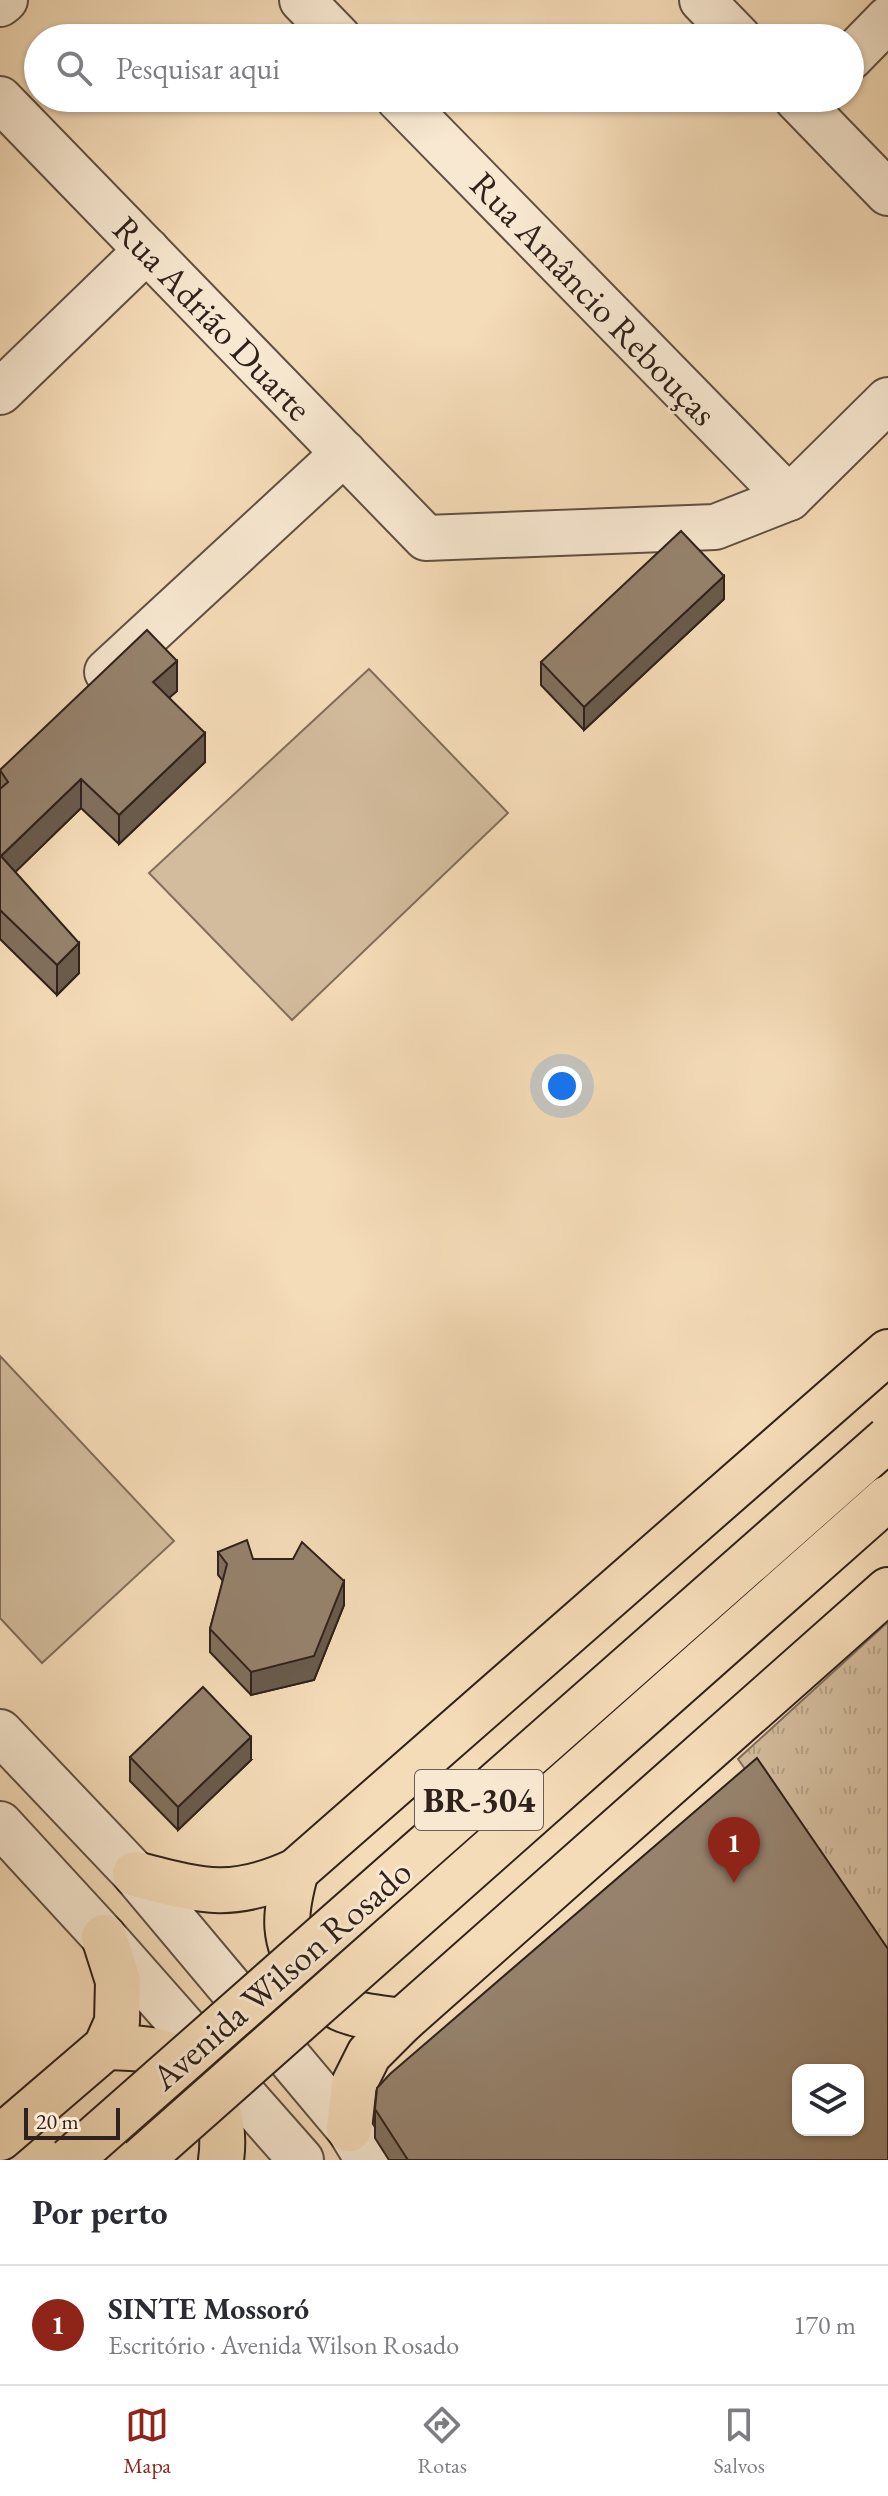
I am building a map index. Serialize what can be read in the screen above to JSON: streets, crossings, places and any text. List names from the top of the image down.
{
  "streets": {
    "highway": ["BR-304", "Avenida Wilson Rosado"],
    "street": ["Rua Amâncio Rebouças", "Rua Adrião Duarte"]
  },
  "crossings": [
    ["Rua Amâncio Rebouças", "Rua Adrião Duarte"]
  ],
  "scale_bar": "20 m",
  "page": {
    "search": "Pesquisar aqui",
    "pins": "1",
    "scale": "20 m",
    "heading": "Por perto",
    "list": [
      {
        "mark": "1",
        "name": "SINTE Mossoró",
        "note": "Escritório · Avenida Wilson Rosado",
        "value": "170 m"
      }
    ],
    "nav": ["Mapa", "Rotas", "Salvos"]
  }
}
